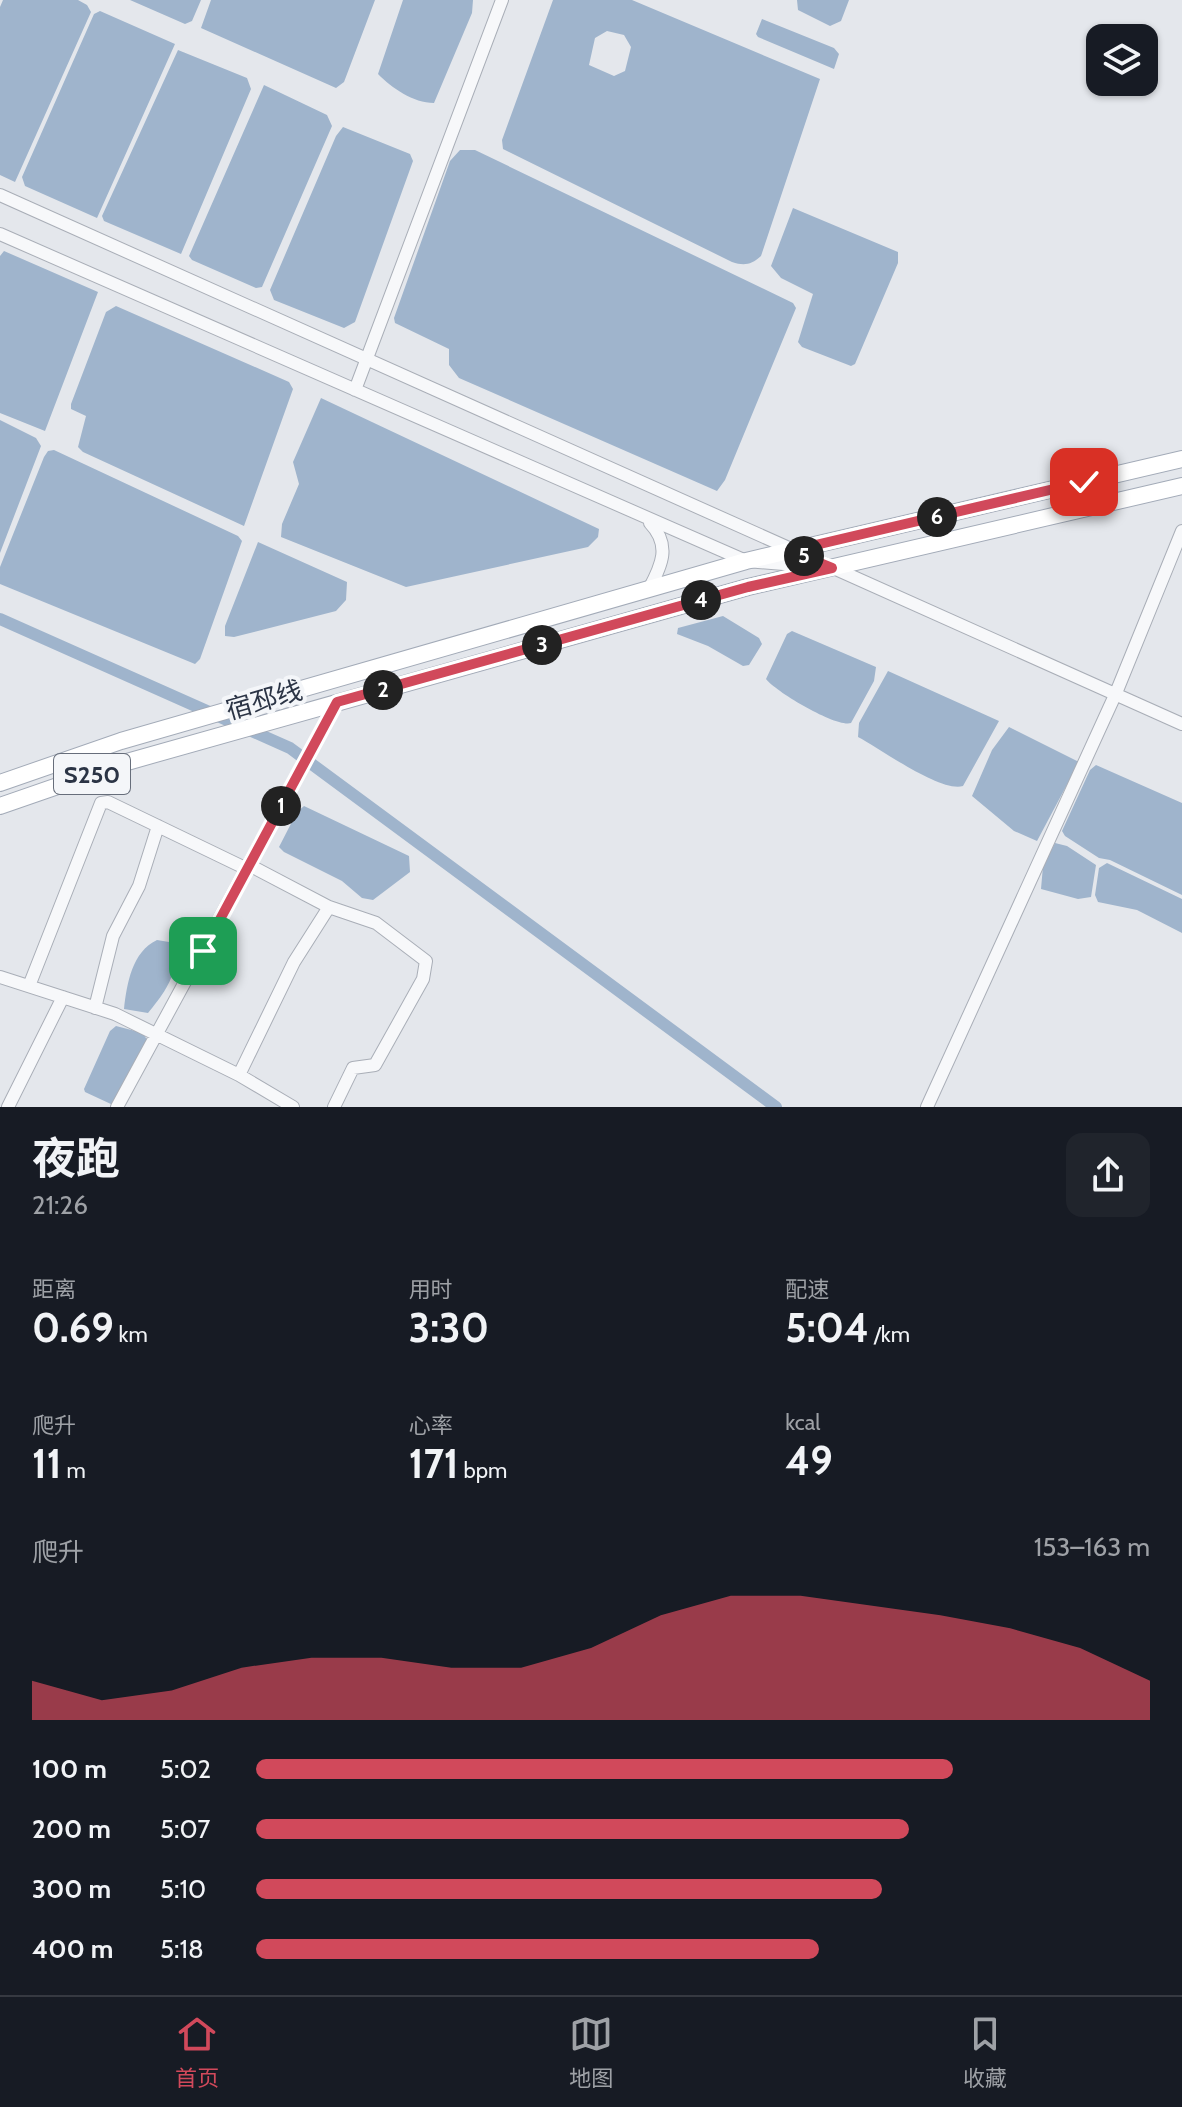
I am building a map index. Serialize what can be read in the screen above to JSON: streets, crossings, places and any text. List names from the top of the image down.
{
  "streets": {
    "main road": ["宿邳线", "S250"]
  },
  "page": {
    "pins": [
      "6",
      "5",
      "4",
      "3",
      "2",
      "1"
    ],
    "heading": ["夜跑", "21:26"],
    "stats": [
      ["距离", "0.69 km"],
      ["用时", "3:30"],
      ["配速", "5:04 /km"],
      ["爬升", "11 m"],
      ["心率", "171 bpm"],
      ["kcal", "49"]
    ],
    "chart": ["爬升", "153–163 m"],
    "list": [
      {
        "name": "100 m",
        "note": "5:02"
      },
      {
        "name": "200 m",
        "note": "5:07"
      },
      {
        "name": "300 m",
        "note": "5:10"
      },
      {
        "name": "400 m",
        "note": "5:18"
      }
    ],
    "tabs": ["首页", "地图", "收藏"]
  }
}
